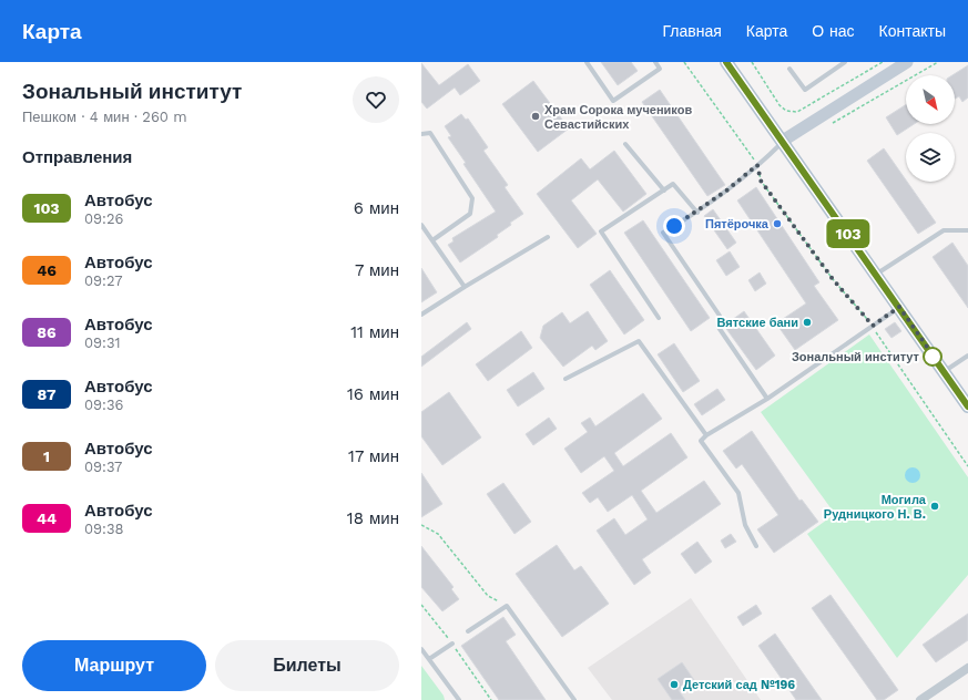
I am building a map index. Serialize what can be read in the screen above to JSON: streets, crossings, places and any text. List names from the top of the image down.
{
  "places": [
    "Храм Сорока мучеников Севастийских",
    "Пятёрочка",
    "Вятские бани",
    "Зональный институт",
    "Могила Рудницкого Н. В.",
    "Детский сад №196"
  ],
  "lines": ["bus line 103"],
  "north": "bottom right",
  "page": {
    "header": "Карта",
    "nav": [
      "Главная",
      "Карта",
      "О нас",
      "Контакты"
    ],
    "heading": [
      ["Зональный институт", "Пешком · 4 мин · 260 m"],
      "Отправления"
    ],
    "on_map": "103",
    "list": [
      {
        "mark": "103",
        "name": "Автобус",
        "note": "09:26",
        "value": "6 мин"
      },
      {
        "mark": "46",
        "name": "Автобус",
        "note": "09:27",
        "value": "7 мин"
      },
      {
        "mark": "86",
        "name": "Автобус",
        "note": "09:31",
        "value": "11 мин"
      },
      {
        "mark": "87",
        "name": "Автобус",
        "note": "09:36",
        "value": "16 мин"
      },
      {
        "mark": "1",
        "name": "Автобус",
        "note": "09:37",
        "value": "17 мин"
      },
      {
        "mark": "44",
        "name": "Автобус",
        "note": "09:38",
        "value": "18 мин"
      }
    ],
    "buttons": ["Маршрут", "Билеты"]
  }
}
